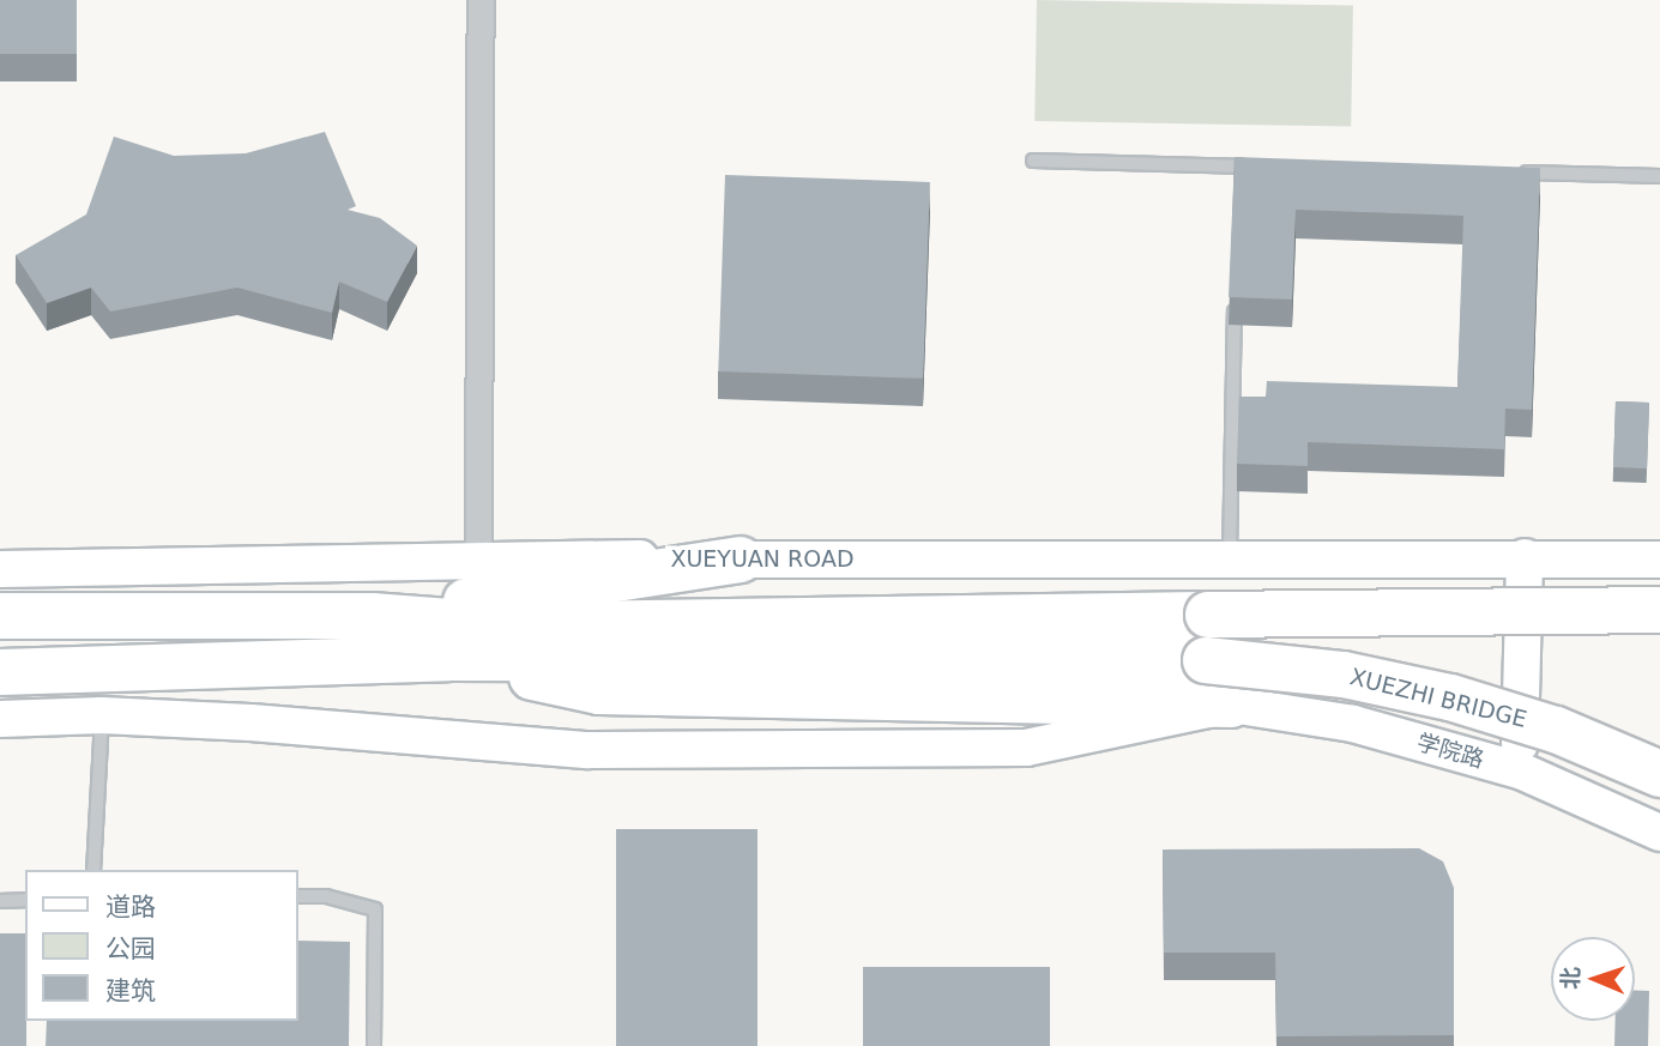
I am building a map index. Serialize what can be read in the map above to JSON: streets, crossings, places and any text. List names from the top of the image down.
{
  "streets": {
    "highway": ["XUEZHI BRIDGE"],
    "street": ["XUEYUAN ROAD", "学院路"]
  },
  "legend": ["道路", "公园", "建筑"],
  "north": "left"
}
